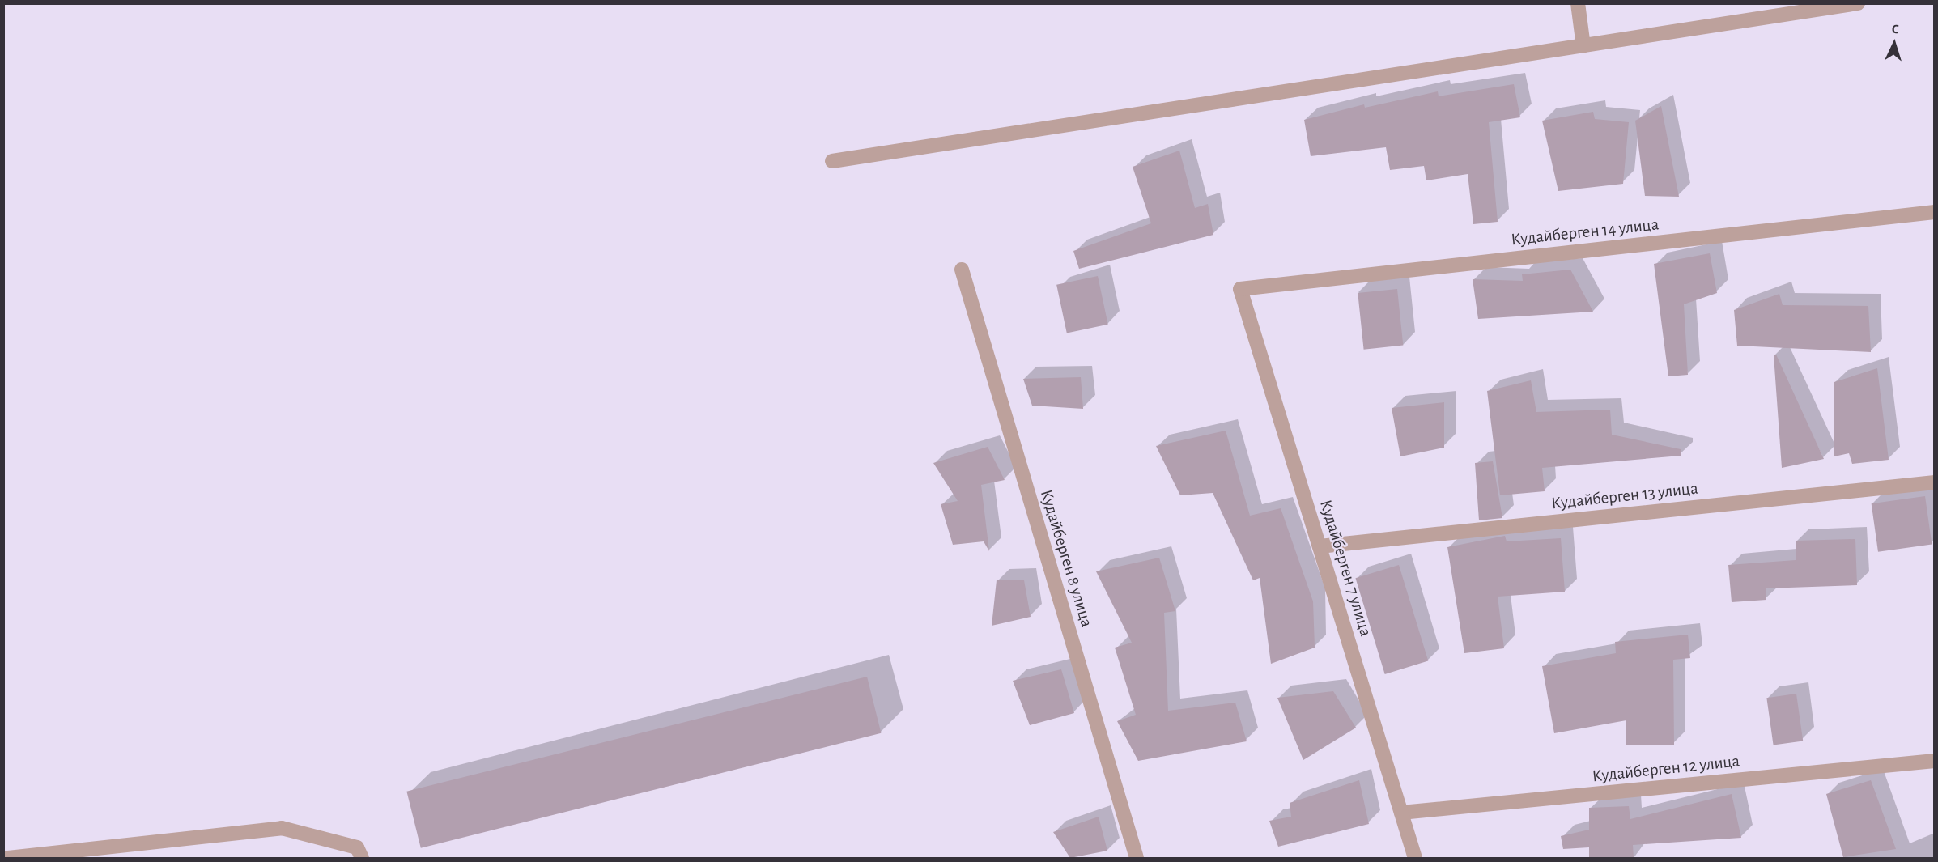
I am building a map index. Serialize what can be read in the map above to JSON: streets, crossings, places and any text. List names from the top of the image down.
{
  "streets": {
    "street": [
      "Кудайберген 14 улица",
      "Кудайберген 13 улица",
      "Кудайберген 8 улица",
      "Кудайберген 7 улица",
      "Кудайберген 12 улица"
    ]
  },
  "crossings": [
    ["Кудайберген 14 улица", "Кудайберген 7 улица"],
    ["Кудайберген 13 улица", "Кудайберген 7 улица"],
    ["Кудайберген 7 улица", "Кудайберген 12 улица"]
  ],
  "north": "top"
}
